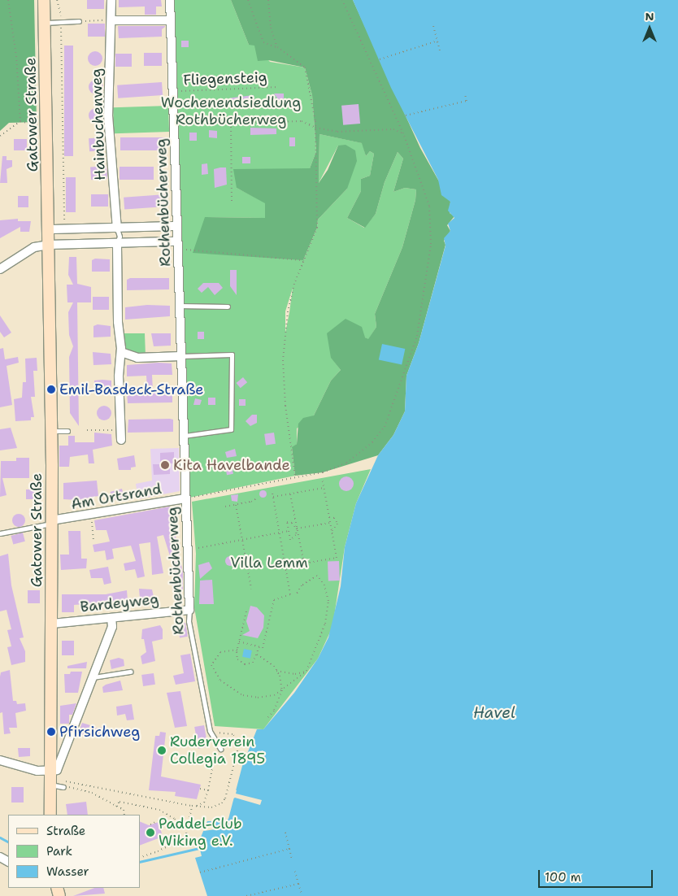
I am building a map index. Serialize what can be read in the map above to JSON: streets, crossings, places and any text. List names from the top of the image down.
{
  "streets": {
    "main road": ["Gatower Straße"],
    "street": [
      "Hainbuchenweg",
      "Rothenbücherweg",
      "Am Ortsrand",
      "Bardeyweg"
    ],
    "path": ["Fliegensteig"]
  },
  "crossings": [
    ["Fliegensteig", "Rothenbücherweg"],
    ["Gatower Straße", "Am Ortsrand"],
    ["Gatower Straße", "Bardeyweg"],
    ["Rothenbücherweg", "Am Ortsrand"],
    ["Rothenbücherweg", "Bardeyweg"]
  ],
  "water": ["Havel"],
  "parks": ["Wochenendsiedlung Rothbücherweg", "Villa Lemm"],
  "places": [
    "Emil-Basdeck-Straße",
    "Kita Havelbande",
    "Pfirsichweg",
    "Ruderverein Collegia 1895",
    "Paddel-Club Wiking e.V."
  ],
  "legend": ["Straße", "Park", "Wasser"],
  "scale_bar": "100 m",
  "north": "top"
}
